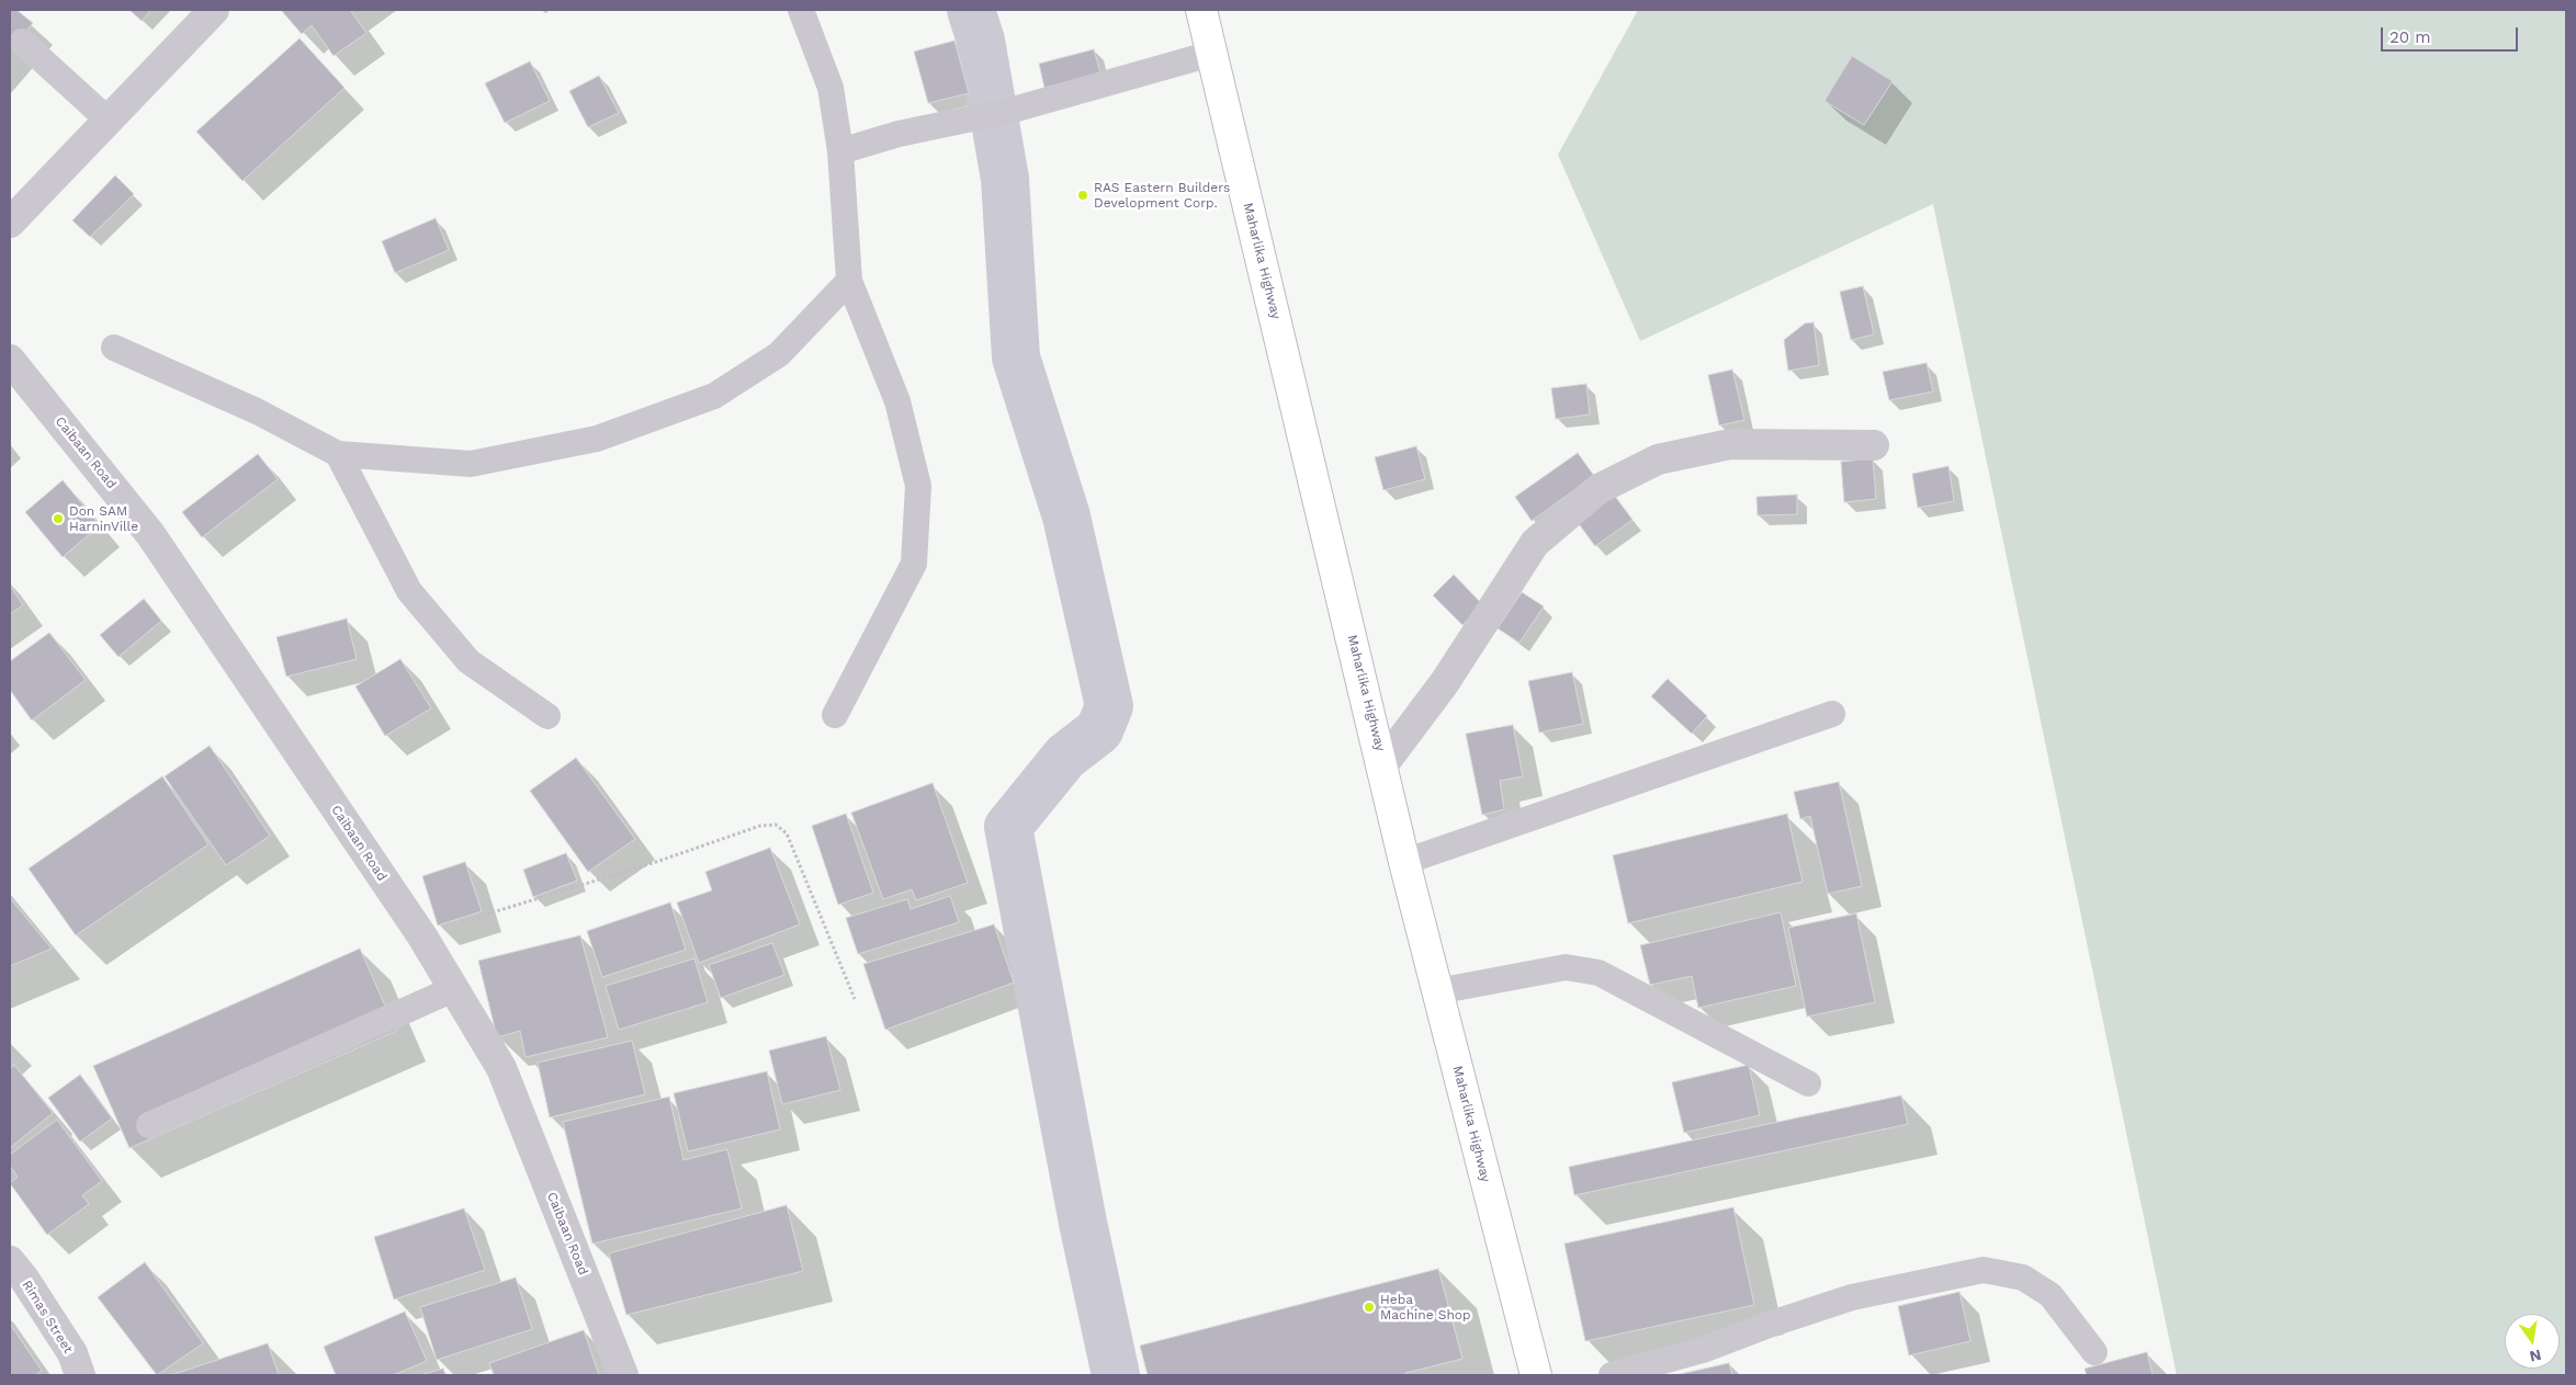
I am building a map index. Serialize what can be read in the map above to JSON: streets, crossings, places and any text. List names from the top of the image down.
{
  "streets": {
    "highway": ["Maharlika Highway"],
    "street": ["Caibaan Road", "Rimas Street"]
  },
  "places": ["RAS Eastern Builders Development Corp.", "Don SAM HarninVille", "Heba Machine Shop"],
  "scale_bar": "20 m",
  "north": "bottom"
}
